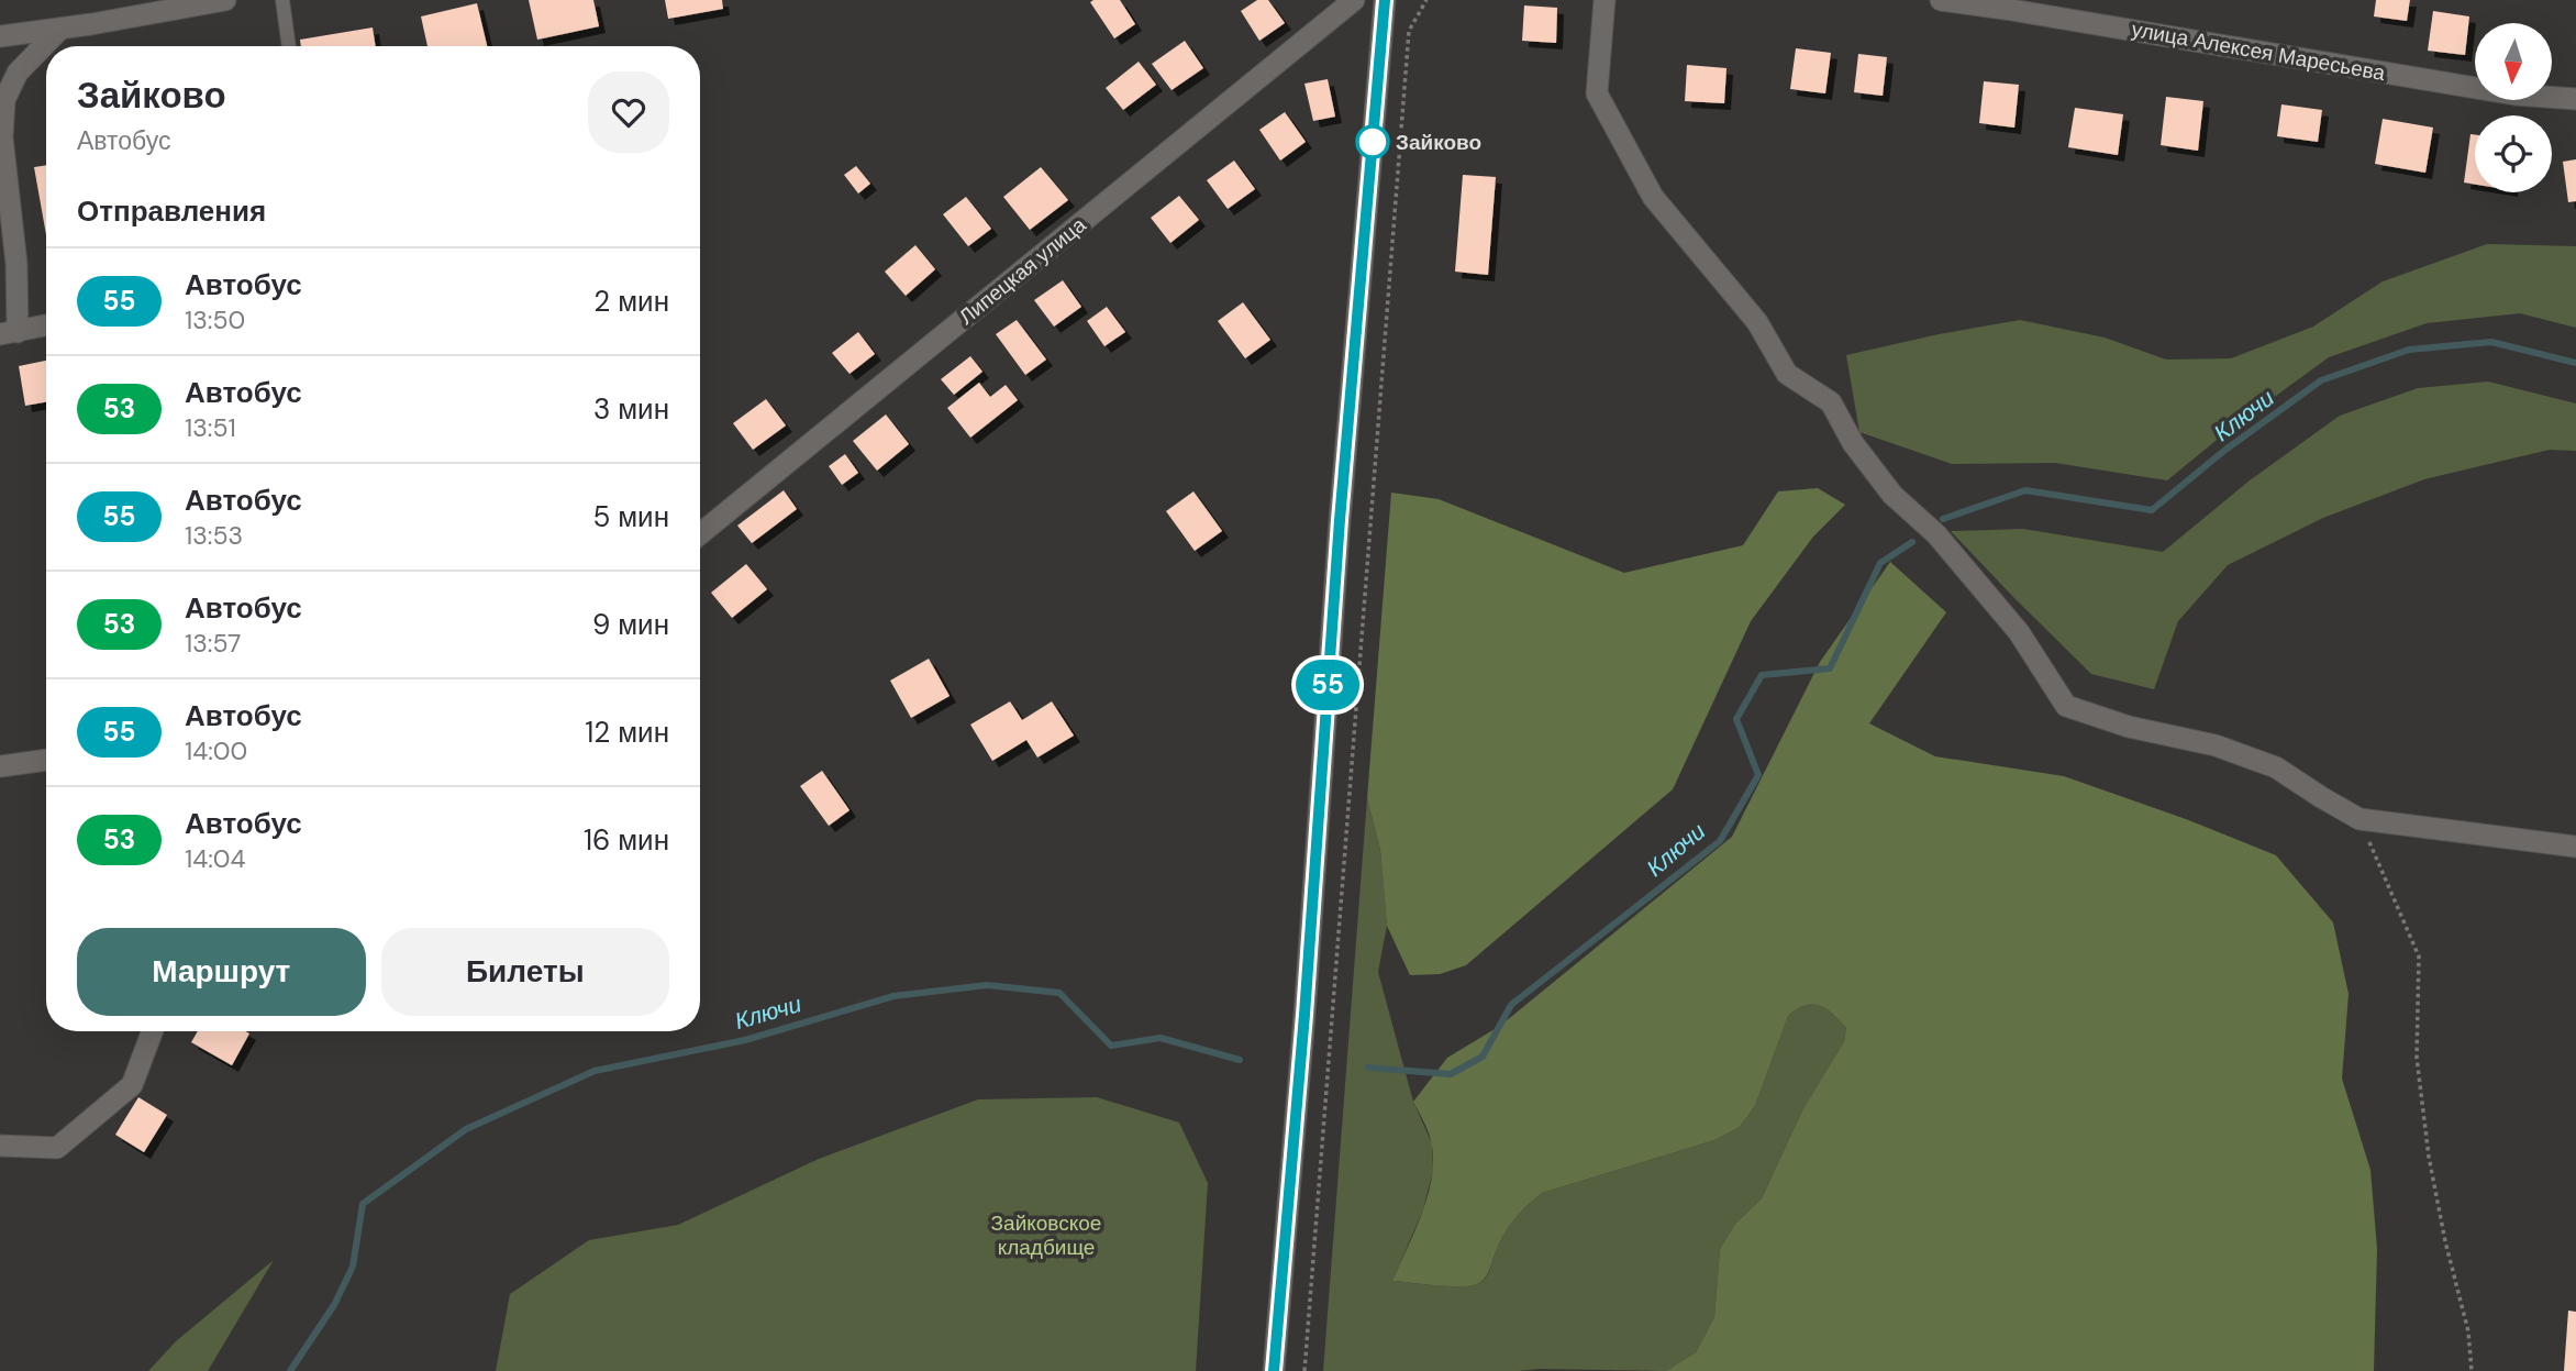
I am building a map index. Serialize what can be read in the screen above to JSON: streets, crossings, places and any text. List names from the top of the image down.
{
  "streets": {
    "street": ["улица Алексея Маресьева", "Липецкая улица"]
  },
  "water": ["Ключи"],
  "parks": ["Зайковское кладбище"],
  "places": ["Зайково"],
  "lines": ["bus line 55"],
  "north": "bottom",
  "page": {
    "on_map": "55",
    "heading": [
      ["Зайково", "Автобус"],
      "Отправления"
    ],
    "list": [
      {
        "mark": "55",
        "name": "Автобус",
        "note": "13:50",
        "value": "2 мин"
      },
      {
        "mark": "53",
        "name": "Автобус",
        "note": "13:51",
        "value": "3 мин"
      },
      {
        "mark": "55",
        "name": "Автобус",
        "note": "13:53",
        "value": "5 мин"
      },
      {
        "mark": "53",
        "name": "Автобус",
        "note": "13:57",
        "value": "9 мин"
      },
      {
        "mark": "55",
        "name": "Автобус",
        "note": "14:00",
        "value": "12 мин"
      },
      {
        "mark": "53",
        "name": "Автобус",
        "note": "14:04",
        "value": "16 мин"
      }
    ],
    "buttons": ["Маршрут", "Билеты"]
  }
}
